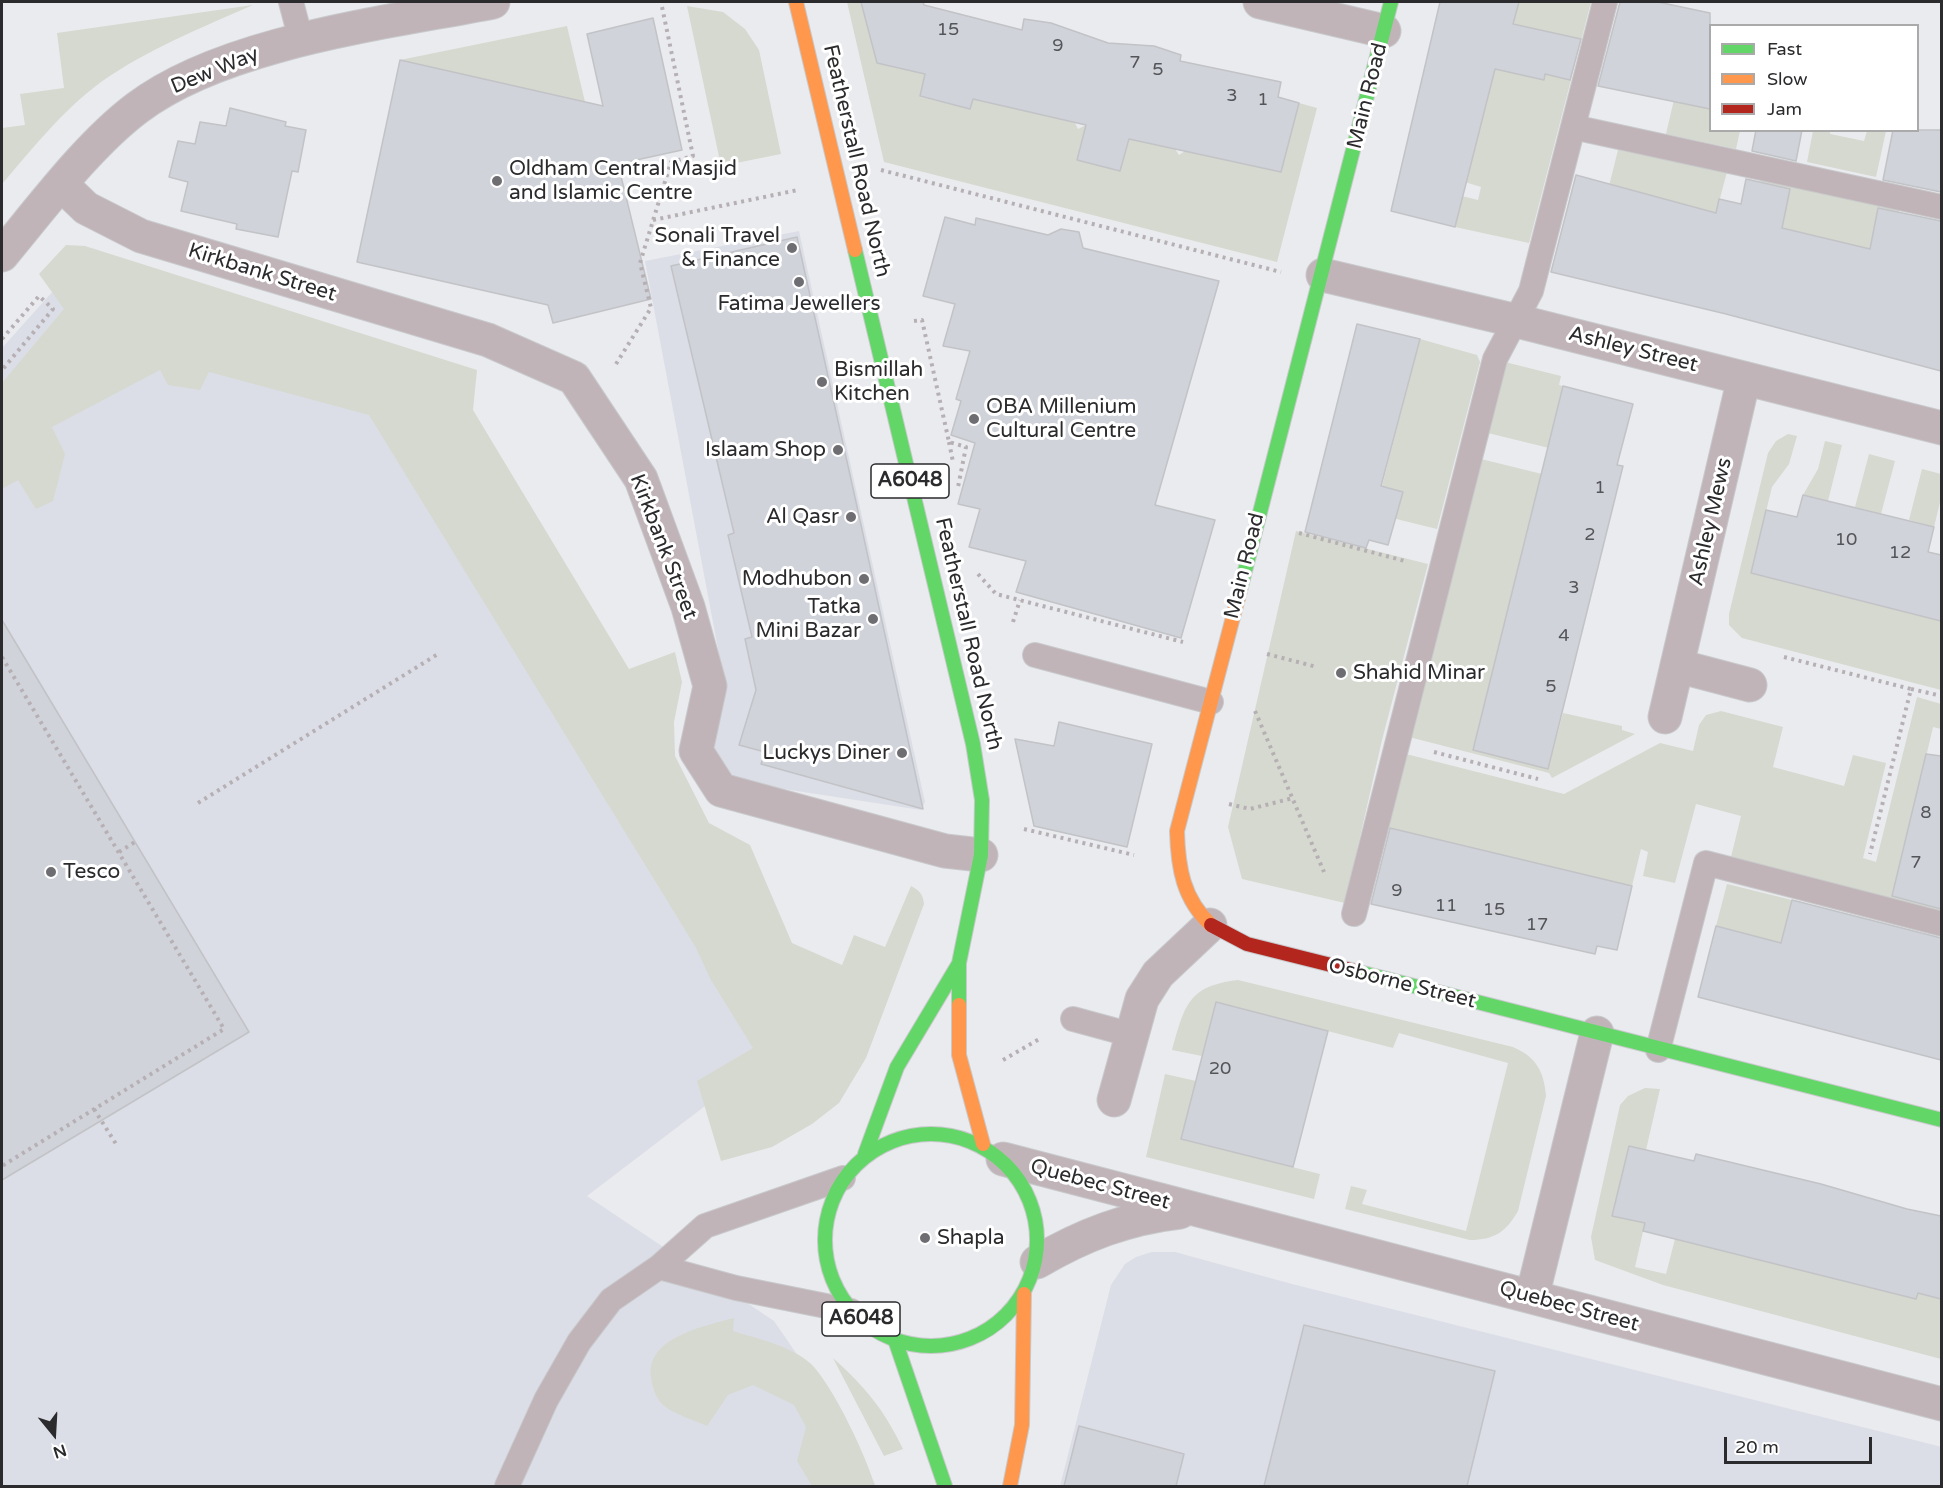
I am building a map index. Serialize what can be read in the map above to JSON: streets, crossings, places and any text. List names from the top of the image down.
{
  "streets": {
    "main road": [
      "Main Road",
      "Featherstall Road North",
      "A6048",
      "Osborne Street"
    ],
    "street": [
      "Dew Way",
      "Kirkbank Street",
      "Ashley Street",
      "Ashley Mews",
      "Quebec Street"
    ]
  },
  "crossings": [
    ["Dew Way", "Kirkbank Street"],
    ["Main Road", "Ashley Street"],
    ["Main Road", "Osborne Street"],
    ["Featherstall Road North", "Kirkbank Street"],
    ["Featherstall Road North", "A6048"],
    ["Featherstall Road North", "Quebec Street"],
    ["Ashley Street", "Ashley Mews"],
    ["A6048", "Quebec Street"]
  ],
  "places": [
    "Oldham Central Masjid and Islamic Centre",
    "Sonali Travel & Finance",
    "Fatima Jewellers",
    "Bismillah Kitchen",
    "OBA Millenium Cultural Centre",
    "Islaam Shop",
    "Al Qasr",
    "Modhubon",
    "Tatka Mini Bazar",
    "Shahid Minar",
    "Luckys Diner",
    "Tesco",
    "Shapla"
  ],
  "house_numbers": [
    "15",
    "9",
    "7",
    "5",
    "3",
    "1",
    "1",
    "2",
    "10",
    "12",
    "3",
    "4",
    "5",
    "8",
    "7",
    "9",
    "11",
    "15",
    "17",
    "20"
  ],
  "legend": ["Fast", "Slow", "Jam"],
  "scale_bar": "20 m",
  "north": "bottom"
}
